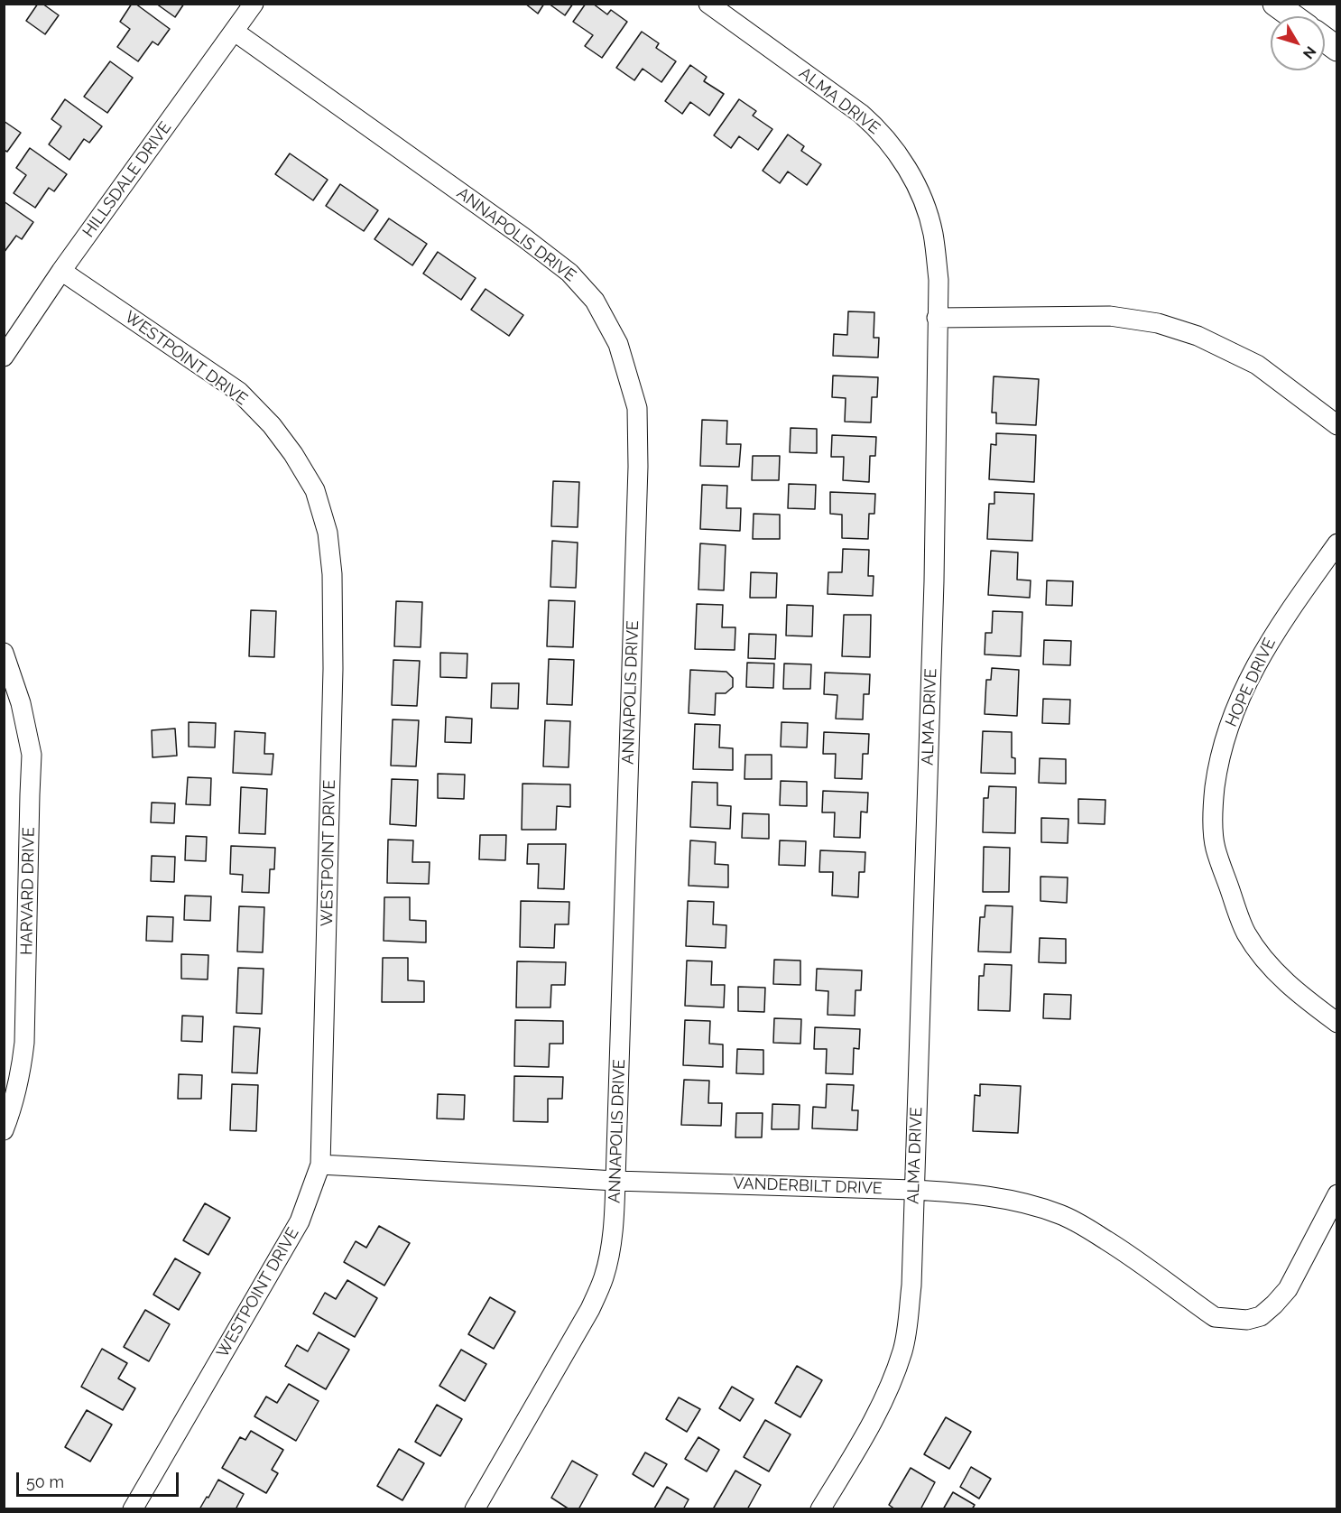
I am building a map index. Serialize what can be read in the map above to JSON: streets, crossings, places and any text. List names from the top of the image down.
{
  "streets": {
    "street": [
      "ALMA DRIVE",
      "HILLSDALE DRIVE",
      "ANNAPOLIS DRIVE",
      "WESTPOINT DRIVE",
      "HOPE DRIVE",
      "HARVARD DRIVE",
      "VANDERBILT DRIVE"
    ]
  },
  "crossings": [
    ["ALMA DRIVE", "VANDERBILT DRIVE"],
    ["HILLSDALE DRIVE", "ANNAPOLIS DRIVE"],
    ["HILLSDALE DRIVE", "WESTPOINT DRIVE"],
    ["ANNAPOLIS DRIVE", "VANDERBILT DRIVE"],
    ["WESTPOINT DRIVE", "VANDERBILT DRIVE"]
  ],
  "scale_bar": "50 m",
  "north": "bottom right"
}
